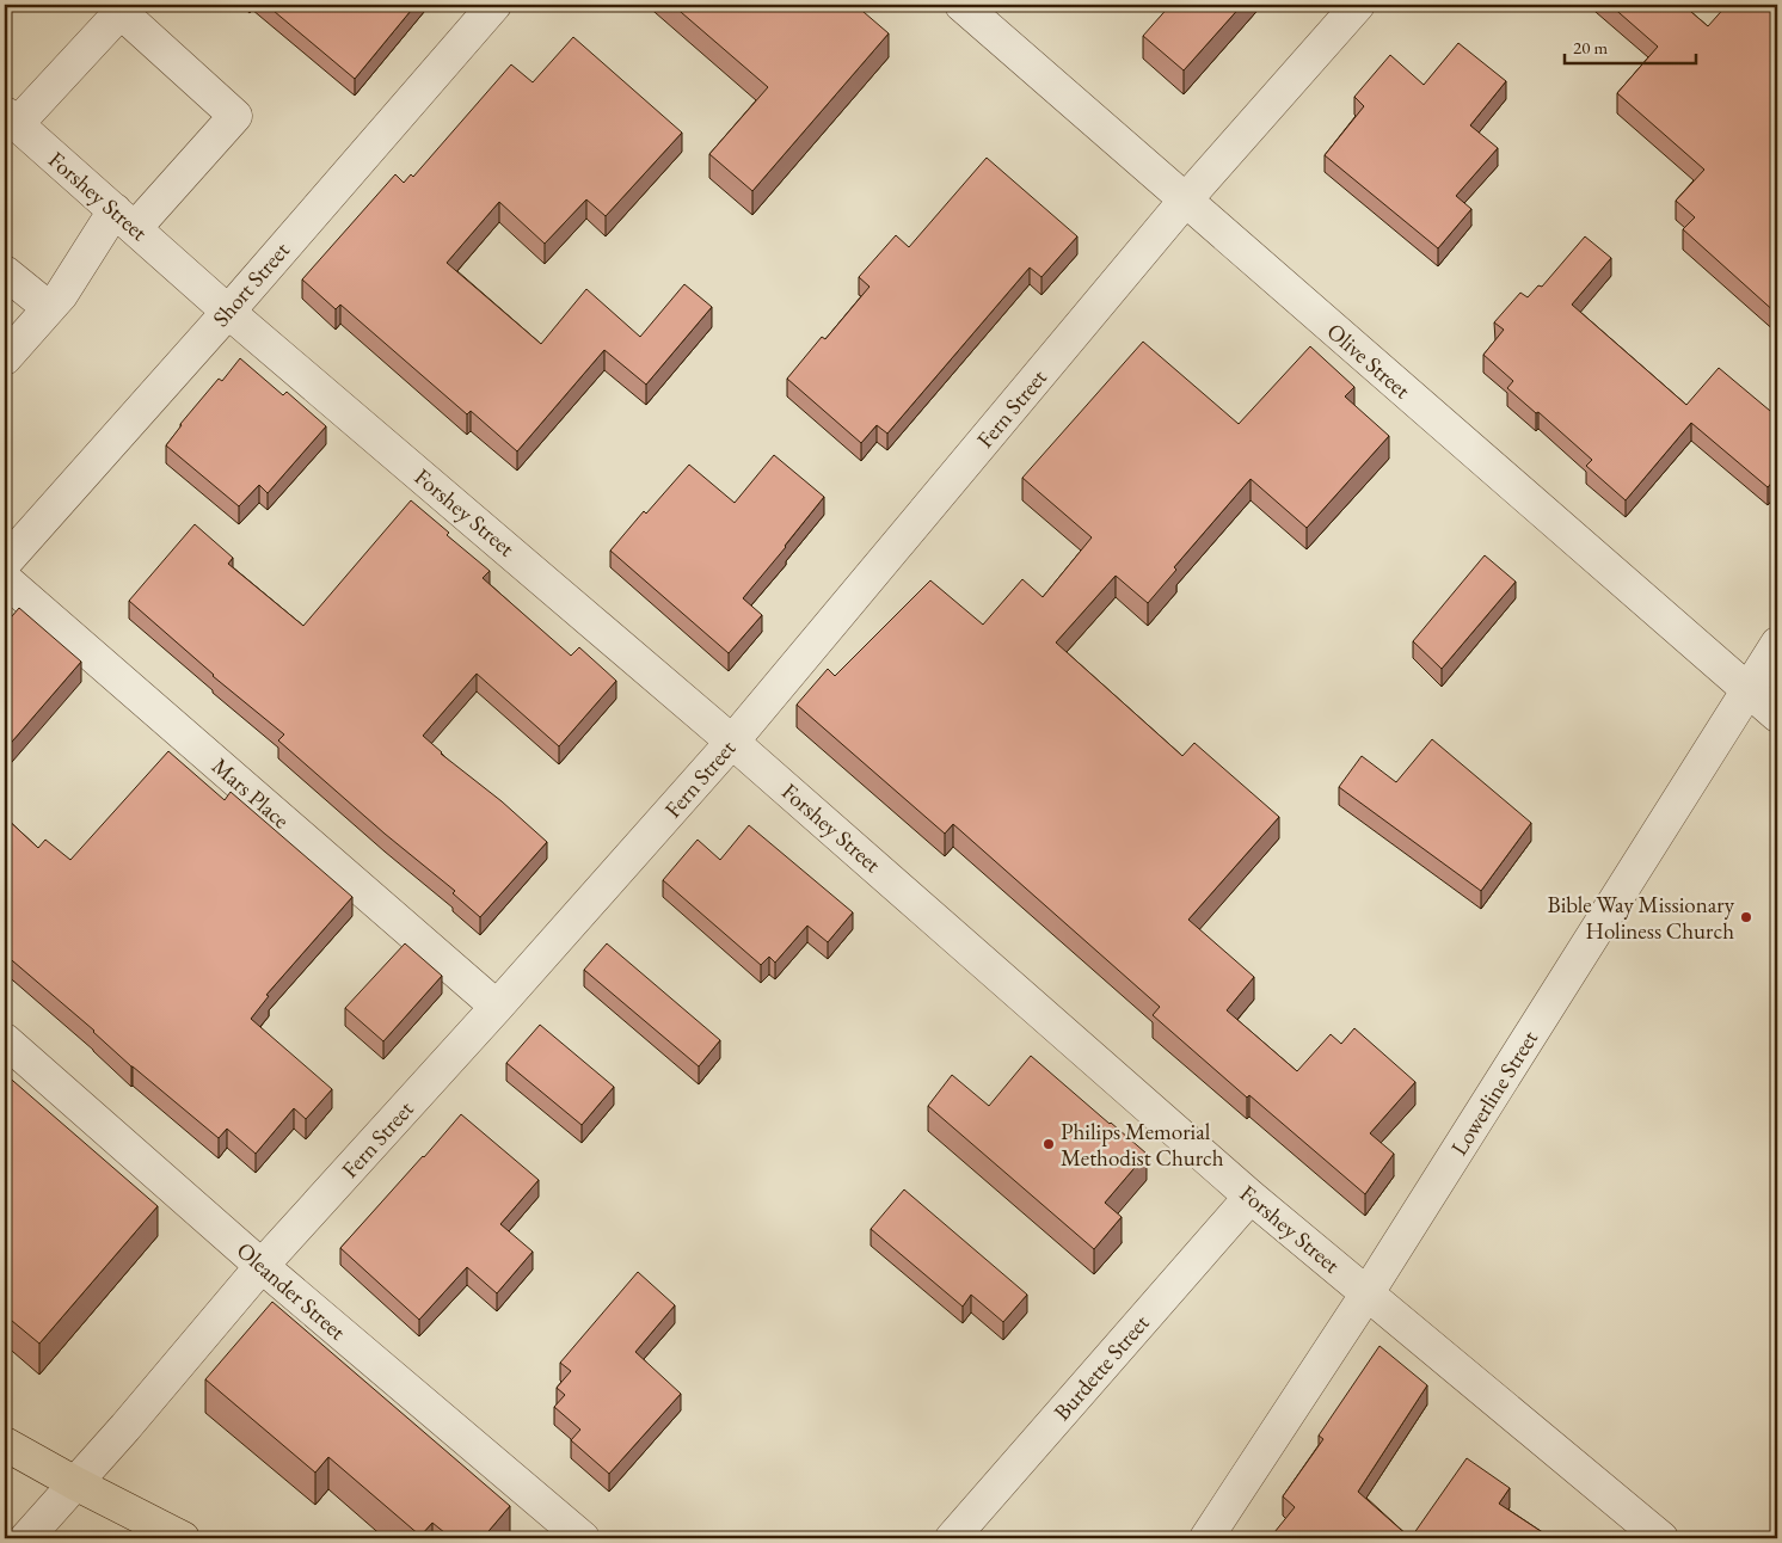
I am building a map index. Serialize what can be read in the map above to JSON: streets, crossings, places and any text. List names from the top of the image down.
{
  "streets": {
    "street": [
      "Forshey Street",
      "Short Street",
      "Olive Street",
      "Fern Street",
      "Mars Place",
      "Lowerline Street",
      "Oleander Street",
      "Burdette Street"
    ]
  },
  "crossings": [
    ["Forshey Street", "Short Street"],
    ["Forshey Street", "Fern Street"],
    ["Forshey Street", "Lowerline Street"],
    ["Forshey Street", "Burdette Street"],
    ["Olive Street", "Fern Street"],
    ["Olive Street", "Lowerline Street"],
    ["Fern Street", "Mars Place"],
    ["Fern Street", "Oleander Street"]
  ],
  "places": ["Bible Way Missionary Holiness Church", "Philips Memorial Methodist Church"],
  "scale_bar": "20 m"
}
